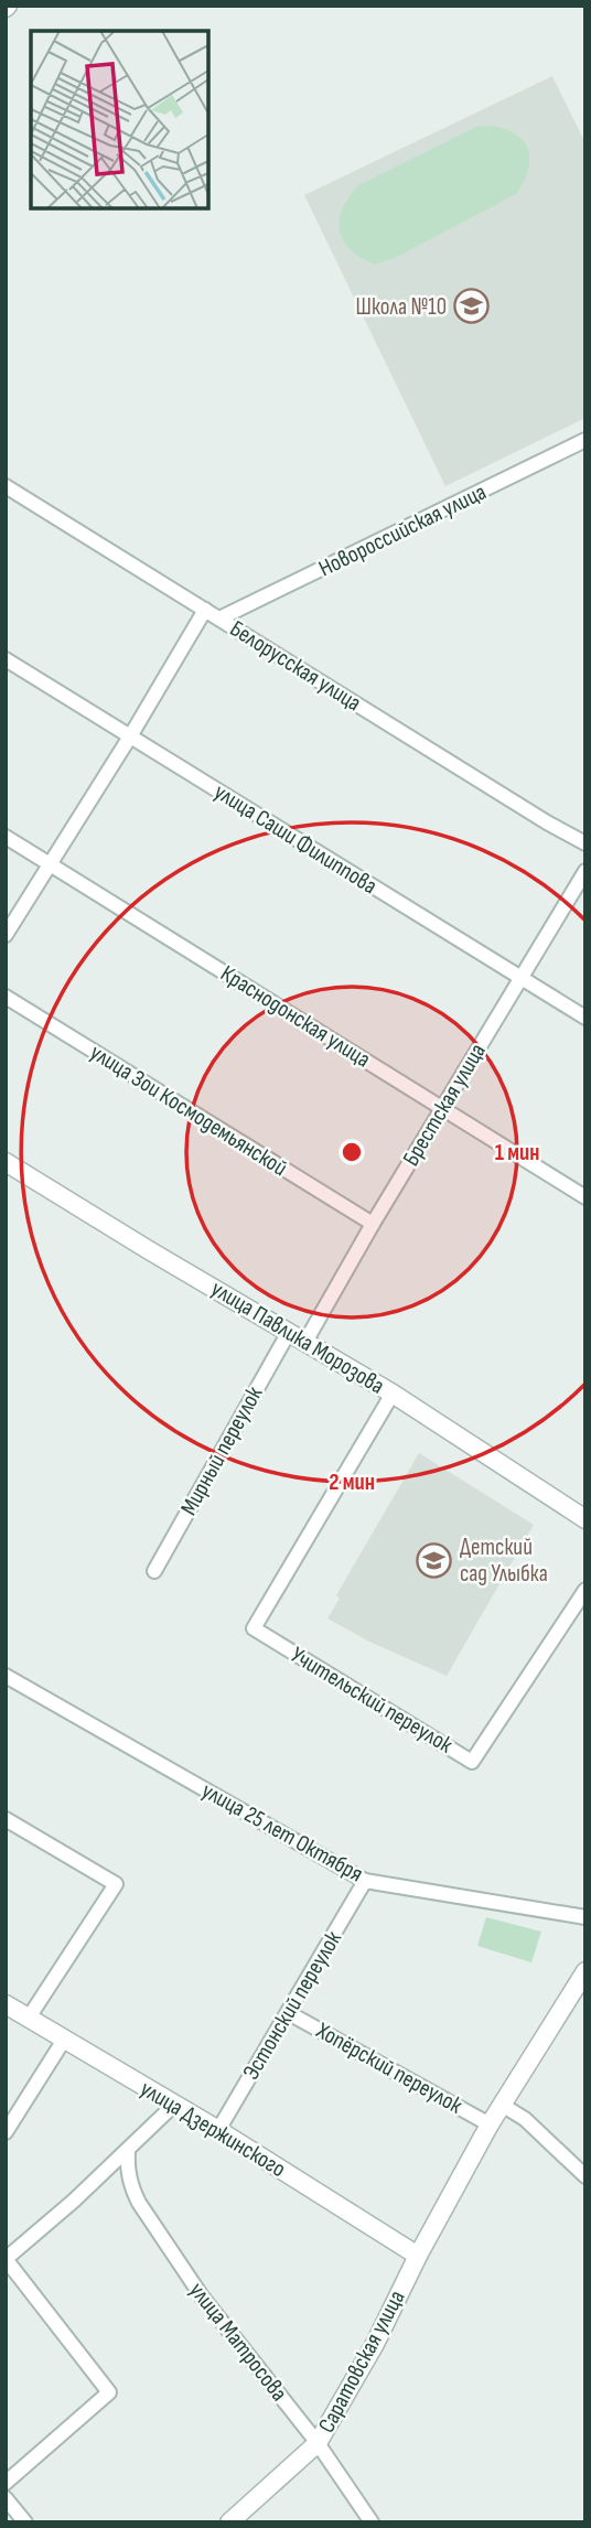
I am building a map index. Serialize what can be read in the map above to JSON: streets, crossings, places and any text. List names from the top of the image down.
{
  "streets": {
    "street": [
      "Новороссийская улица",
      "Белорусская улица",
      "улица Саши Филиппова",
      "Краснодонская улица",
      "Брестская улица",
      "улица Зои Космодемьянской",
      "улица Павлика Морозова",
      "Мирный переулок",
      "Учительский переулок",
      "улица 25 лет Октября",
      "Эстонский переулок",
      "Хопёрский переулок",
      "улица Дзержинского",
      "улица Матросова",
      "Саратовская улица"
    ]
  },
  "crossings": [
    ["Новороссийская улица", "Белорусская улица"],
    ["улица Саши Филиппова", "Брестская улица"],
    ["Краснодонская улица", "Брестская улица"],
    ["Брестская улица", "улица Зои Космодемьянской"],
    ["Брестская улица", "улица Павлика Морозова"],
    ["улица Павлика Морозова", "Мирный переулок"],
    ["улица Павлика Морозова", "Учительский переулок"],
    ["улица 25 лет Октября", "Эстонский переулок"],
    ["Эстонский переулок", "Хопёрский переулок"],
    ["Эстонский переулок", "улица Дзержинского"],
    ["Хопёрский переулок", "Саратовская улица"],
    ["улица Дзержинского", "Саратовская улица"],
    ["улица Матросова", "Саратовская улица"]
  ],
  "places": {
    "school or university": ["Школа №10", "Детский сад Улыбка"]
  },
  "rings": ["1 мин", "2 мин"]
}
